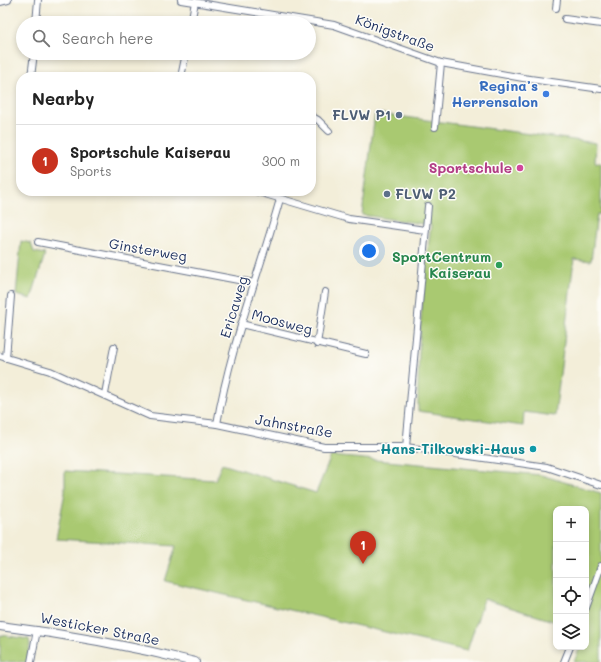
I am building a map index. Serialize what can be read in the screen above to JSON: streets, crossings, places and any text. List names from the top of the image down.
{
  "streets": {
    "street": [
      "Königstraße",
      "Ginsterweg",
      "Ericaweg",
      "Moosweg",
      "Jahnstraße",
      "Westicker Straße"
    ]
  },
  "crossings": [
    ["Ginsterweg", "Ericaweg"],
    ["Ericaweg", "Moosweg"],
    ["Ericaweg", "Jahnstraße"]
  ],
  "places": [
    "Regina’s Herrensalon",
    "FLVW P1",
    "Sportschule",
    "FLVW P2",
    "SportCentrum Kaiserau",
    "Hans-Tilkowski-Haus"
  ],
  "page": {
    "search": "Search here",
    "heading": "Nearby",
    "list": [
      {
        "mark": "1",
        "name": "Sportschule Kaiserau",
        "note": "Sports",
        "value": "300 m"
      }
    ],
    "map_buttons": ["+", "−"],
    "pins": "1"
  }
}
